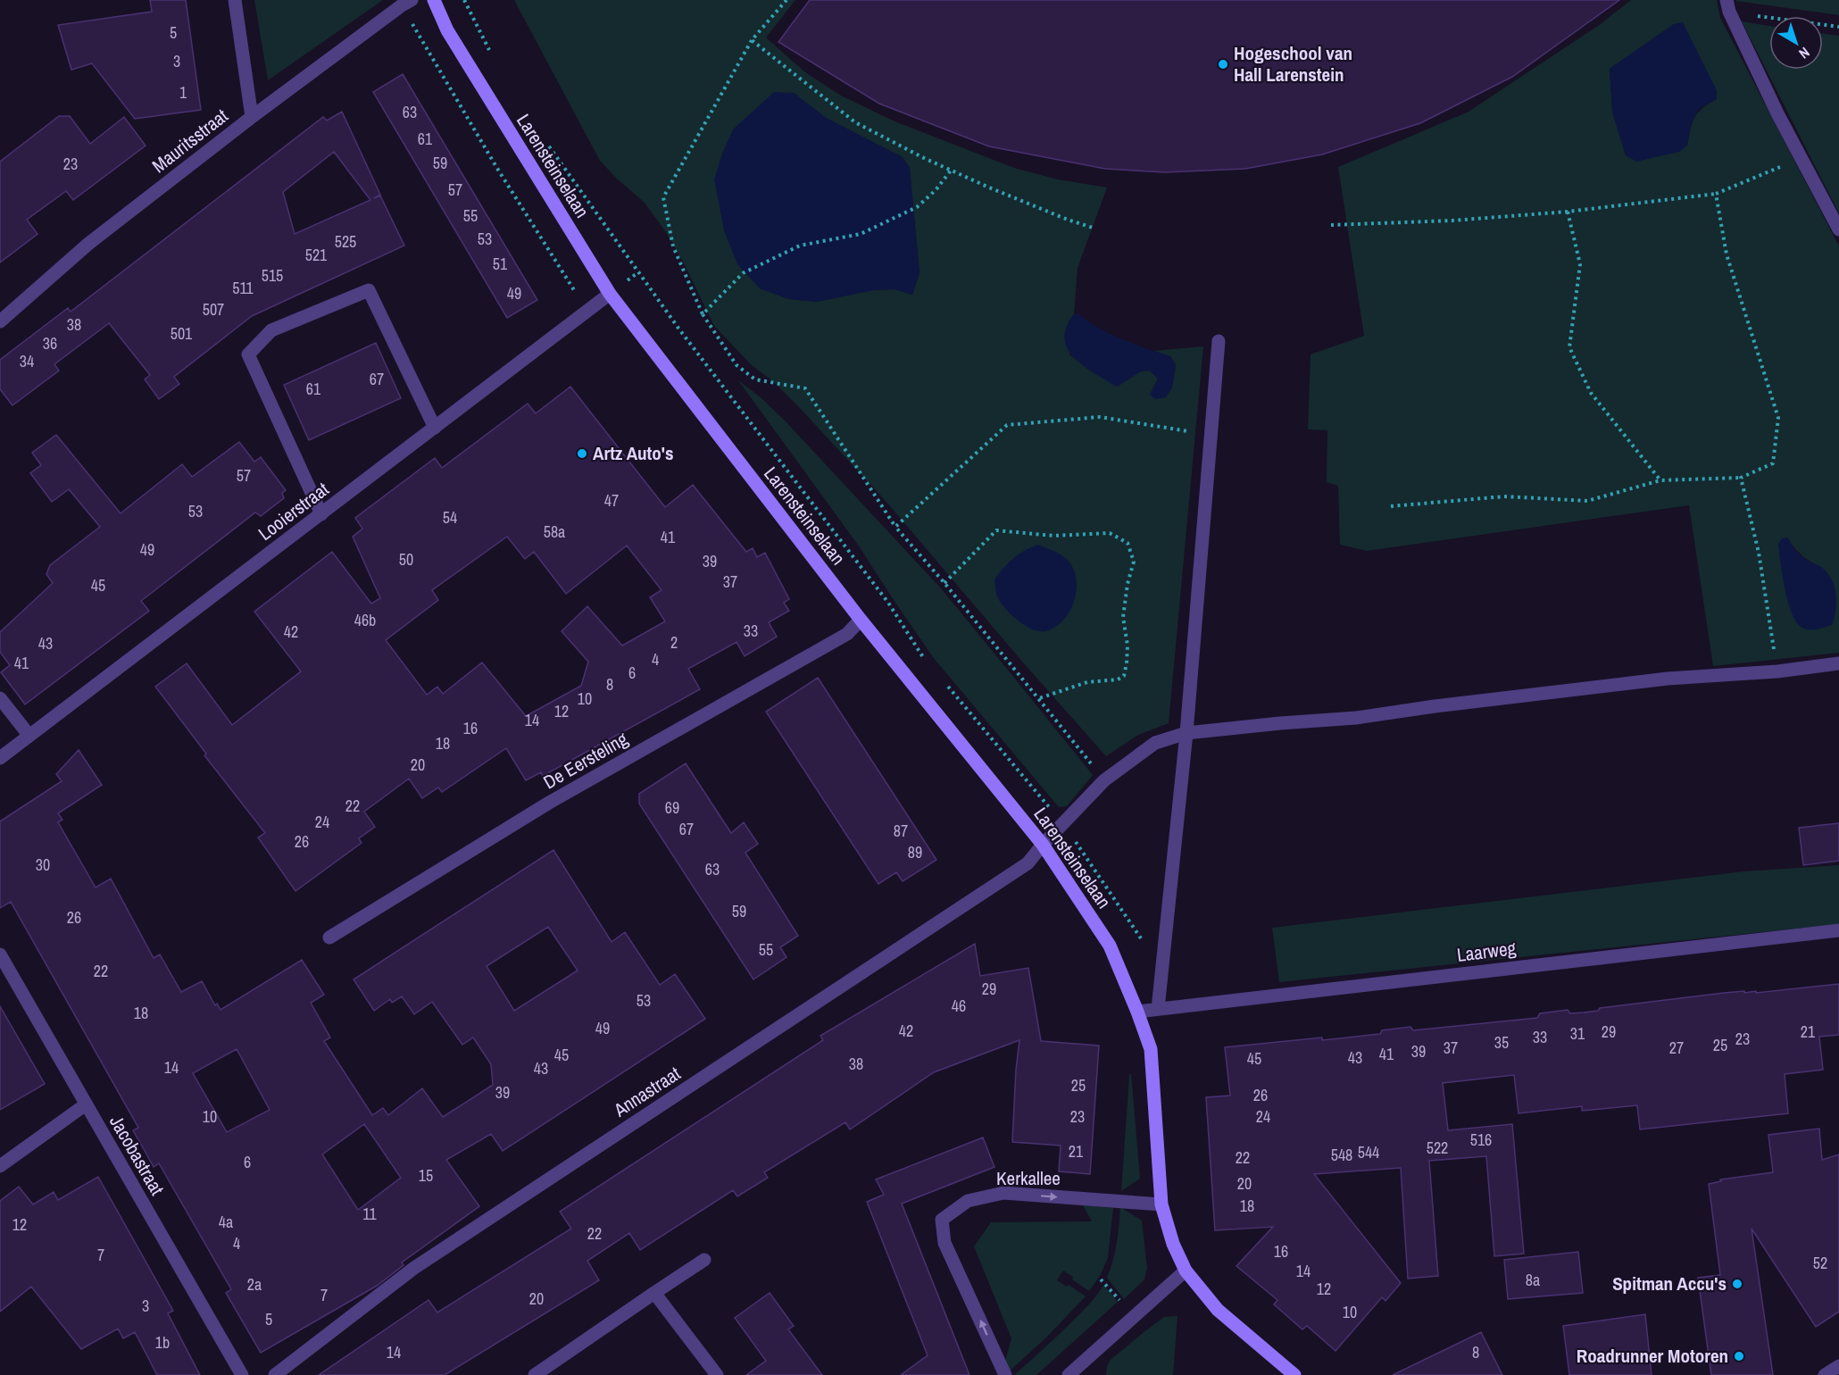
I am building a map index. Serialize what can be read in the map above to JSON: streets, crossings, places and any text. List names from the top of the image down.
{
  "streets": {
    "main road": ["Larensteinselaan"],
    "street": [
      "Mauritsstraat",
      "Looierstraat",
      "De Eersteling",
      "Laarweg",
      "Annastraat",
      "Jacobastraat",
      "Kerkallee"
    ]
  },
  "crossings": [
    ["Larensteinselaan", "Looierstraat"],
    ["Larensteinselaan", "De Eersteling"],
    ["Larensteinselaan", "Laarweg"],
    ["Larensteinselaan", "Annastraat"],
    ["Larensteinselaan", "Kerkallee"]
  ],
  "places": [
    "Hogeschool van Hall Larenstein",
    "Artz Auto's",
    "Spitman Accu's",
    "Roadrunner Motoren"
  ],
  "house_numbers": [
    "5",
    "3",
    "1",
    "63",
    "61",
    "59",
    "23",
    "57",
    "55",
    "53",
    "525",
    "521",
    "51",
    "515",
    "511",
    "49",
    "507",
    "38",
    "501",
    "36",
    "34",
    "67",
    "61",
    "57",
    "47",
    "53",
    "54",
    "58a",
    "41",
    "49",
    "50",
    "39",
    "37",
    "45",
    "46b",
    "33",
    "42",
    "2",
    "43",
    "4",
    "41",
    "6",
    "8",
    "10",
    "12",
    "14",
    "16",
    "18",
    "20",
    "22",
    "69",
    "24",
    "67",
    "87",
    "26",
    "89",
    "30",
    "63",
    "59",
    "26",
    "55",
    "22",
    "29",
    "53",
    "46",
    "18",
    "49",
    "42",
    "29",
    "21",
    "31",
    "33",
    "23",
    "35",
    "25",
    "37",
    "27",
    "39",
    "41",
    "45",
    "43",
    "45",
    "38",
    "14",
    "43",
    "25",
    "39",
    "26",
    "10",
    "23",
    "24",
    "516",
    "522",
    "21",
    "544",
    "548",
    "22",
    "6",
    "15",
    "20",
    "18",
    "11",
    "4a",
    "12",
    "22",
    "4",
    "16",
    "7",
    "52",
    "14",
    "8a",
    "2a",
    "12",
    "7",
    "20",
    "3",
    "10",
    "5",
    "1b",
    "14",
    "8"
  ],
  "north": "bottom right"
}
